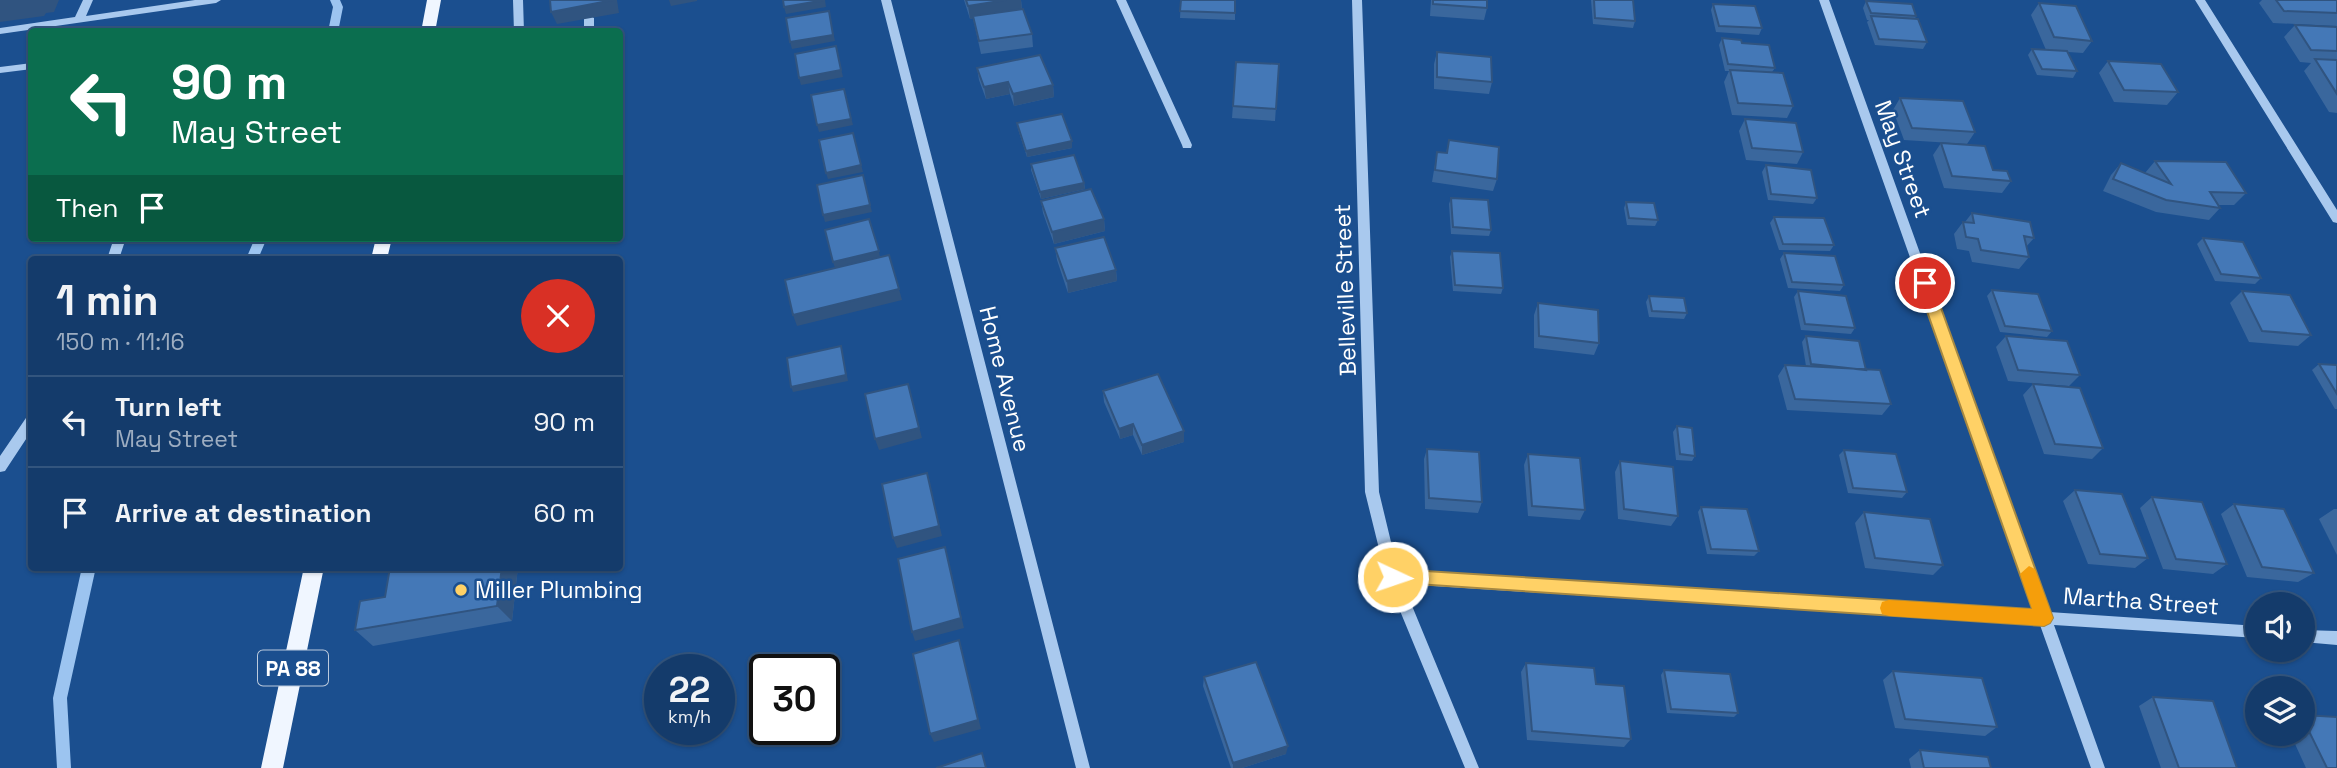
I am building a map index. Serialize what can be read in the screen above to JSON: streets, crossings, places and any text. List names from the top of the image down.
{
  "streets": {
    "main road": ["PA 88"],
    "street": [
      "May Street",
      "Belleville Street",
      "Home Avenue",
      "Martha Street"
    ]
  },
  "crossings": [
    ["May Street", "Martha Street"],
    ["Belleville Street", "Martha Street"]
  ],
  "places": ["Miller Plumbing"],
  "page": {
    "turn": ["90 m", "May Street"],
    "then": "Then",
    "heading": ["1 min", "150 m · 11:16"],
    "list": [
      {
        "name": "Turn left",
        "note": "May Street",
        "value": "90 m"
      },
      {
        "name": "Arrive at destination",
        "value": "60 m"
      }
    ],
    "speed": "22 km/h",
    "limit": "30"
  }
}
